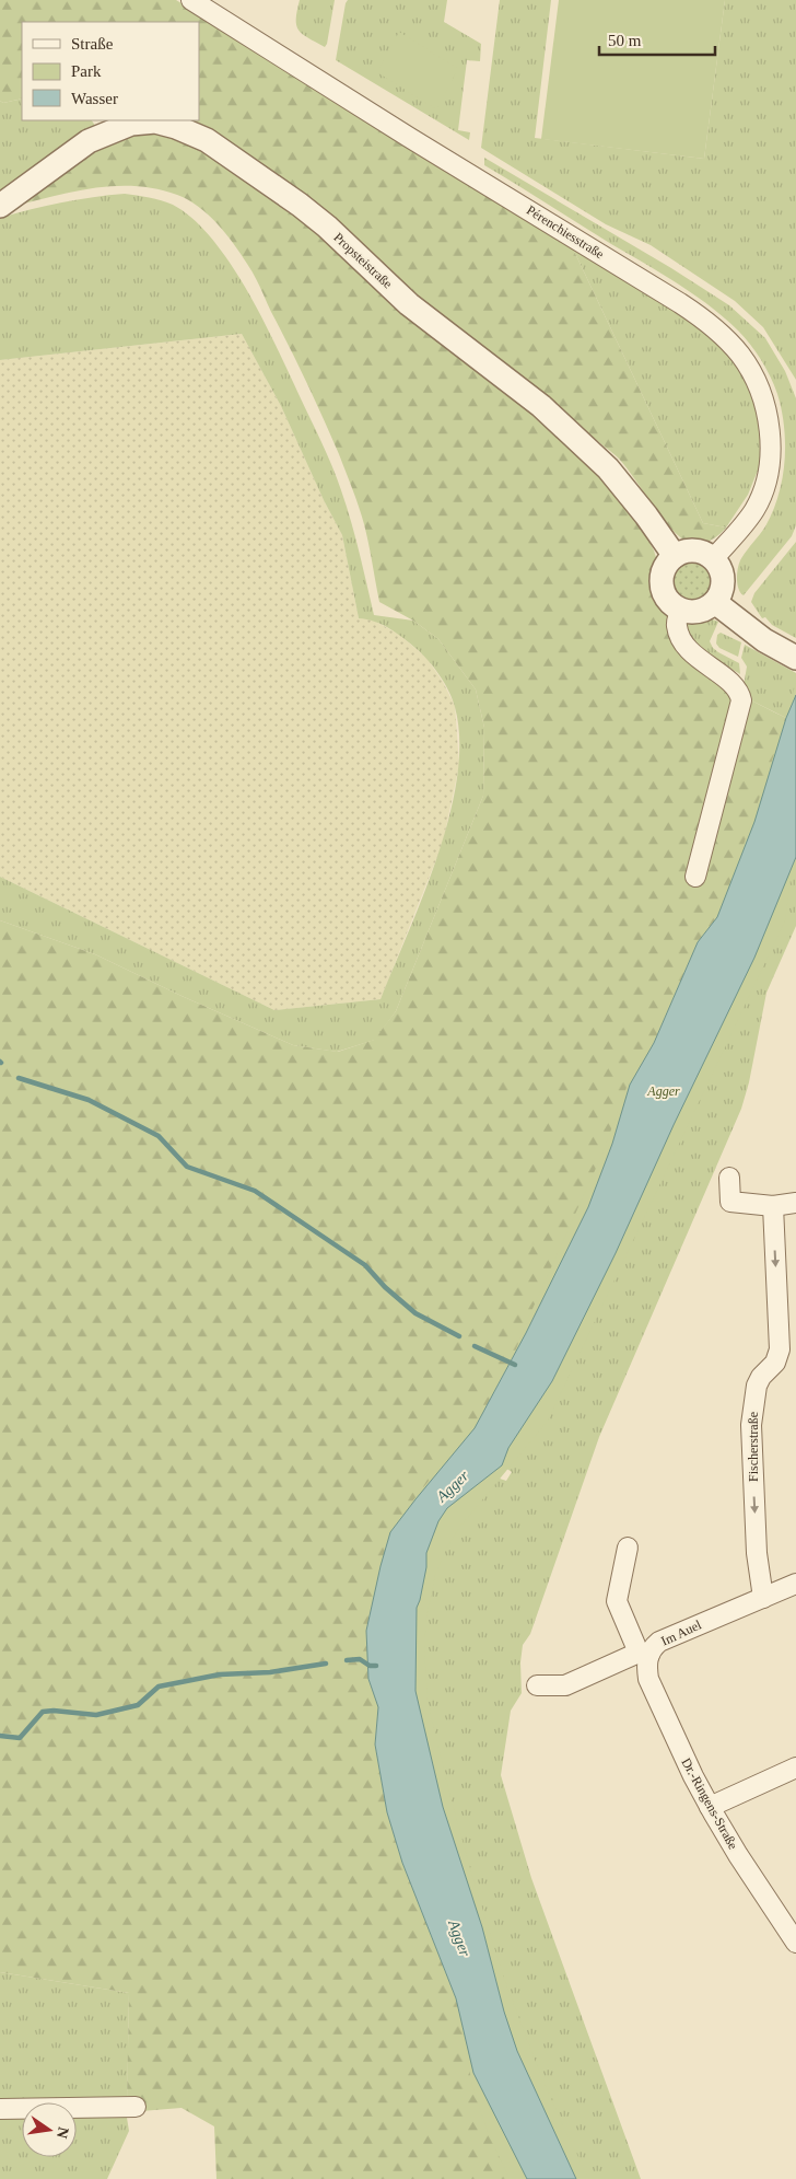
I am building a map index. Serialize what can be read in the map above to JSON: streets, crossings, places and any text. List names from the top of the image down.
{
  "streets": {
    "street": [
      "Pérenchiesstraße",
      "Propsteistraße",
      "Fischerstraße",
      "Im Auel",
      "Dr.-Ringens-Straße"
    ]
  },
  "crossings": [
    ["Pérenchiesstraße", "Propsteistraße"],
    ["Fischerstraße", "Im Auel"],
    ["Im Auel", "Dr.-Ringens-Straße"]
  ],
  "one_way": ["Fischerstraße"],
  "water": ["Agger"],
  "parks": ["Agger"],
  "legend": ["Straße", "Park", "Wasser"],
  "scale_bar": "50 m",
  "north": "right"
}
